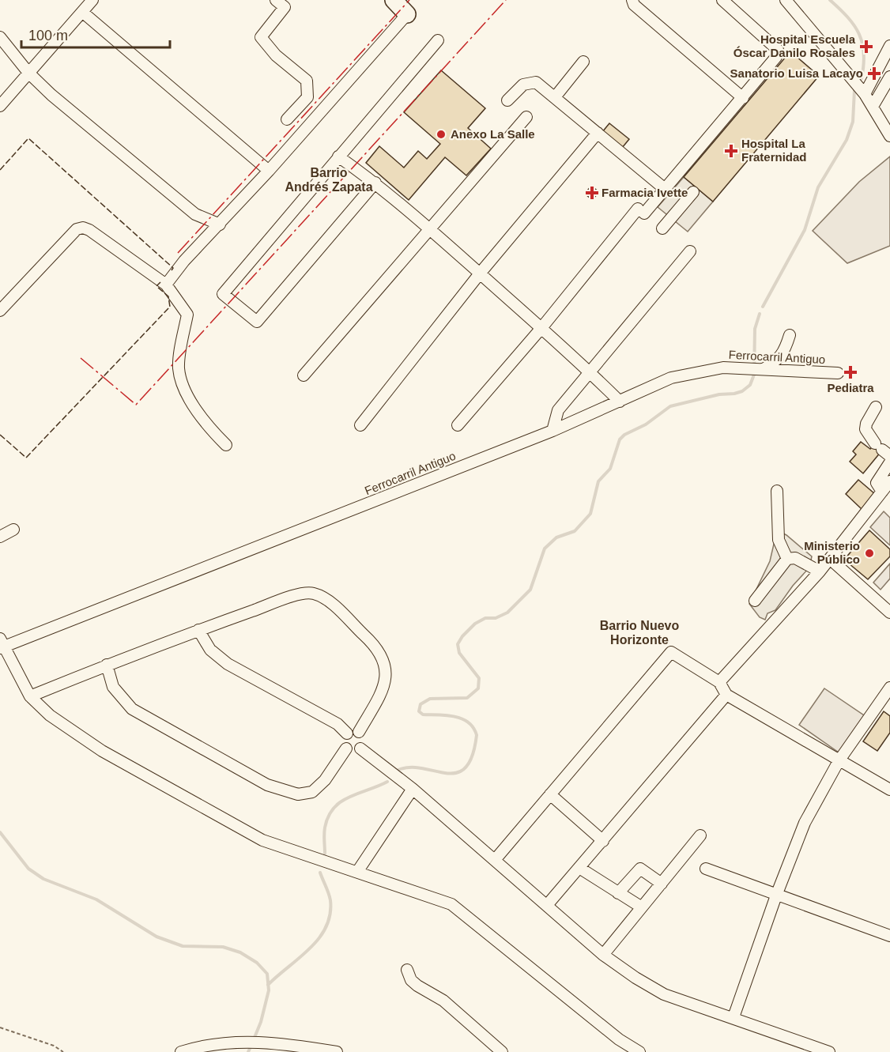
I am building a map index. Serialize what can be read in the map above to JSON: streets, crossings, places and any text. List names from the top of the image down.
{
  "streets": {
    "street": ["Ferrocarril Antiguo"]
  },
  "districts": ["Barrio Andrés Zapata", "Barrio Nuevo Horizonte"],
  "places": {
    "health": [
      "Hospital Escuela Óscar Danilo Rosales",
      "Sanatorio Luisa Lacayo",
      "Hospital La Fraternidad",
      "Farmacia Ivette",
      "Pediatra"
    ],
    "other": ["Anexo La Salle", "Ministerio Público"]
  },
  "scale_bar": "100 m"
}
